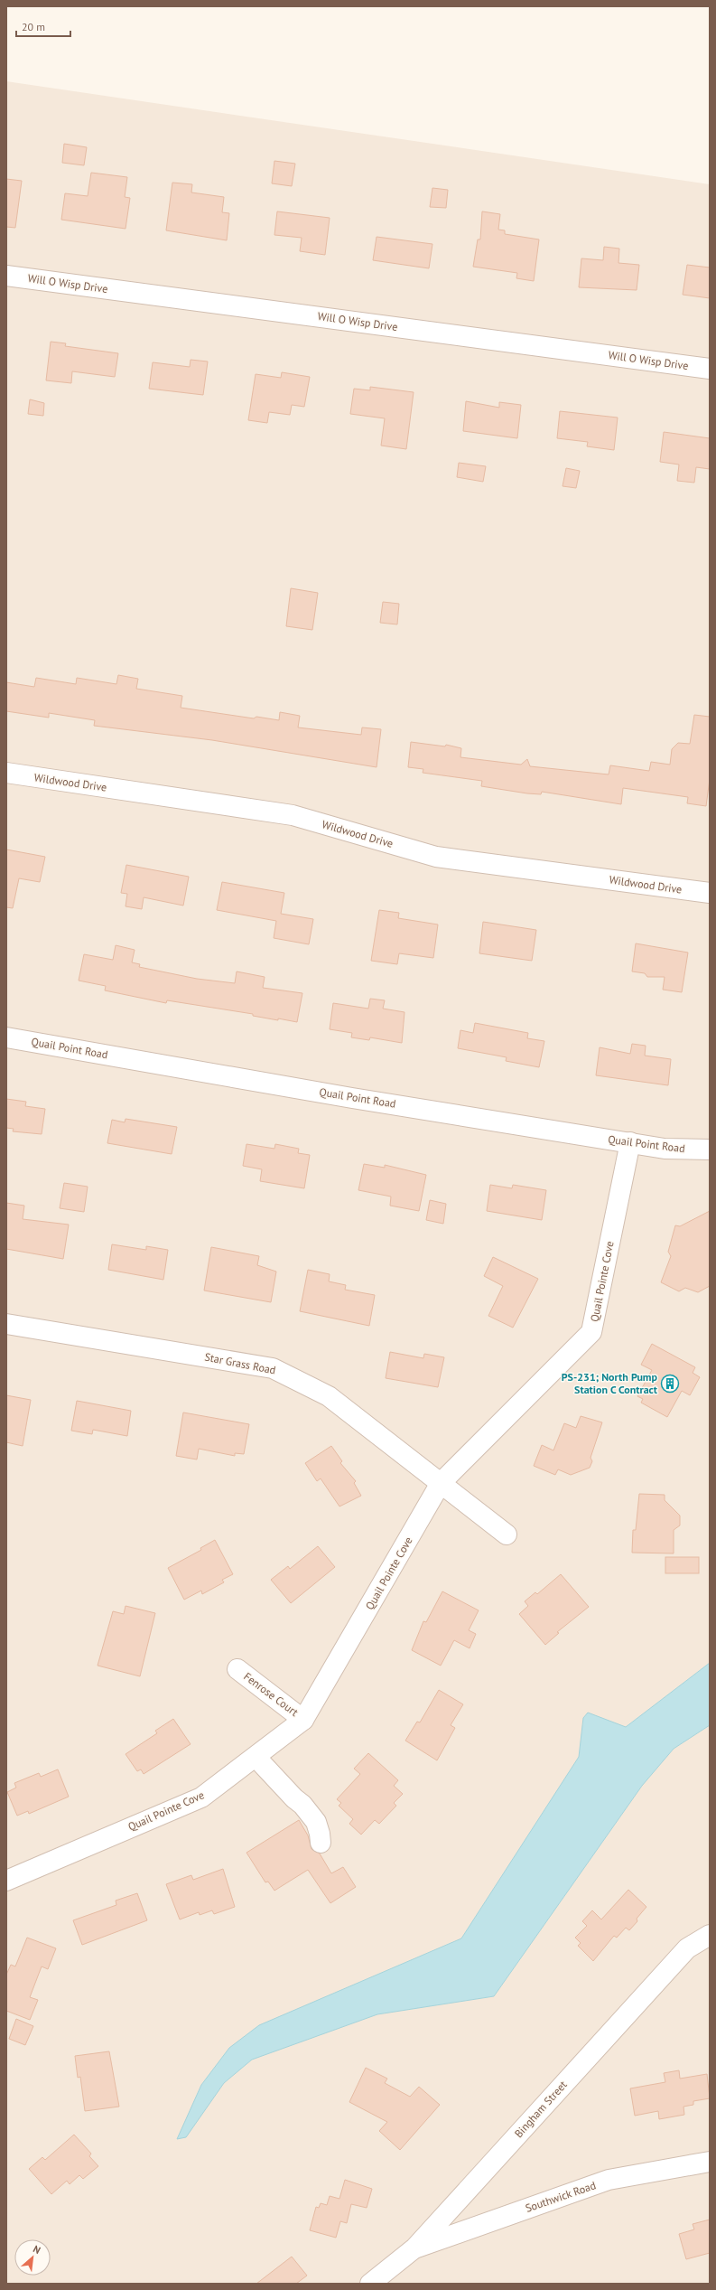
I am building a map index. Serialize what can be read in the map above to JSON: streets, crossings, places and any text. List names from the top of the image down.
{
  "streets": {
    "street": [
      "Will O Wisp Drive",
      "Wildwood Drive",
      "Quail Point Road",
      "Quail Pointe Cove",
      "Star Grass Road",
      "Fenrose Court",
      "Bingham Street",
      "Southwick Road"
    ]
  },
  "crossings": [
    ["Quail Point Road", "Quail Pointe Cove"],
    ["Quail Pointe Cove", "Star Grass Road"],
    ["Quail Pointe Cove", "Fenrose Court"],
    ["Bingham Street", "Southwick Road"]
  ],
  "places": {
    "building": ["PS-231; North Pump Station C Contract"]
  },
  "scale_bar": "20 m",
  "north": "top right"
}
